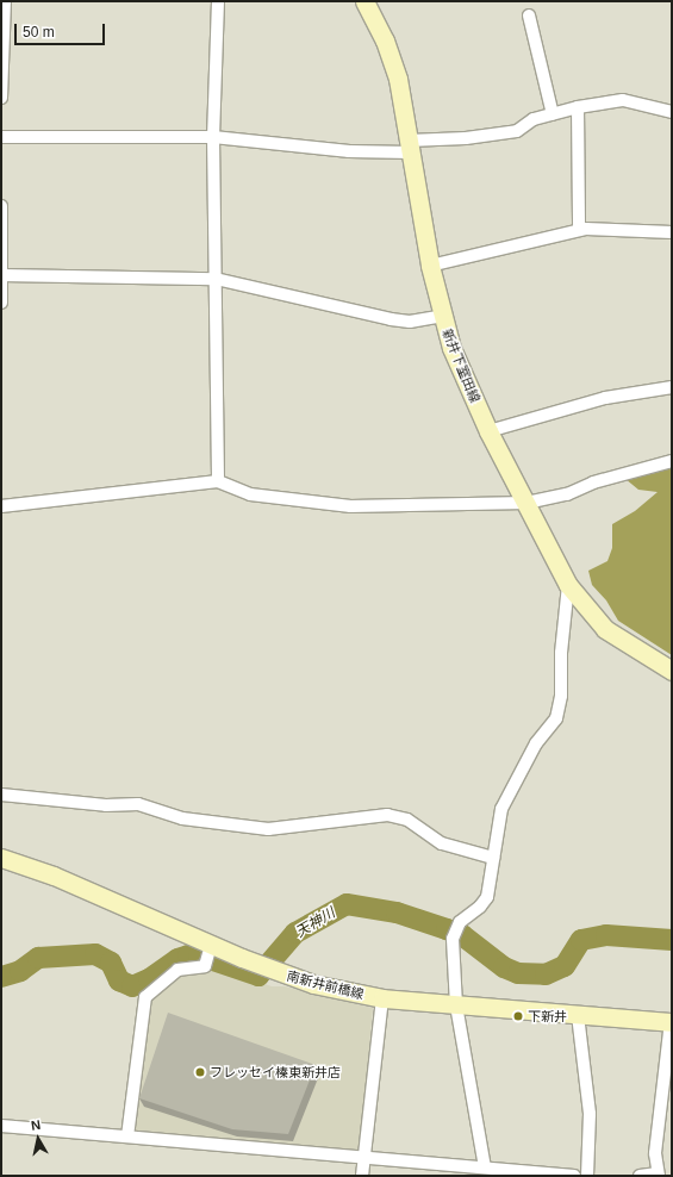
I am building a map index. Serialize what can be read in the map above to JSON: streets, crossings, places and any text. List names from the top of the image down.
{
  "streets": {
    "main road": ["新井下室田線", "南新井前橋線"]
  },
  "water": ["天神川"],
  "places": ["下新井", "フレッセイ榛東新井店"],
  "scale_bar": "50 m",
  "north": "top"
}
